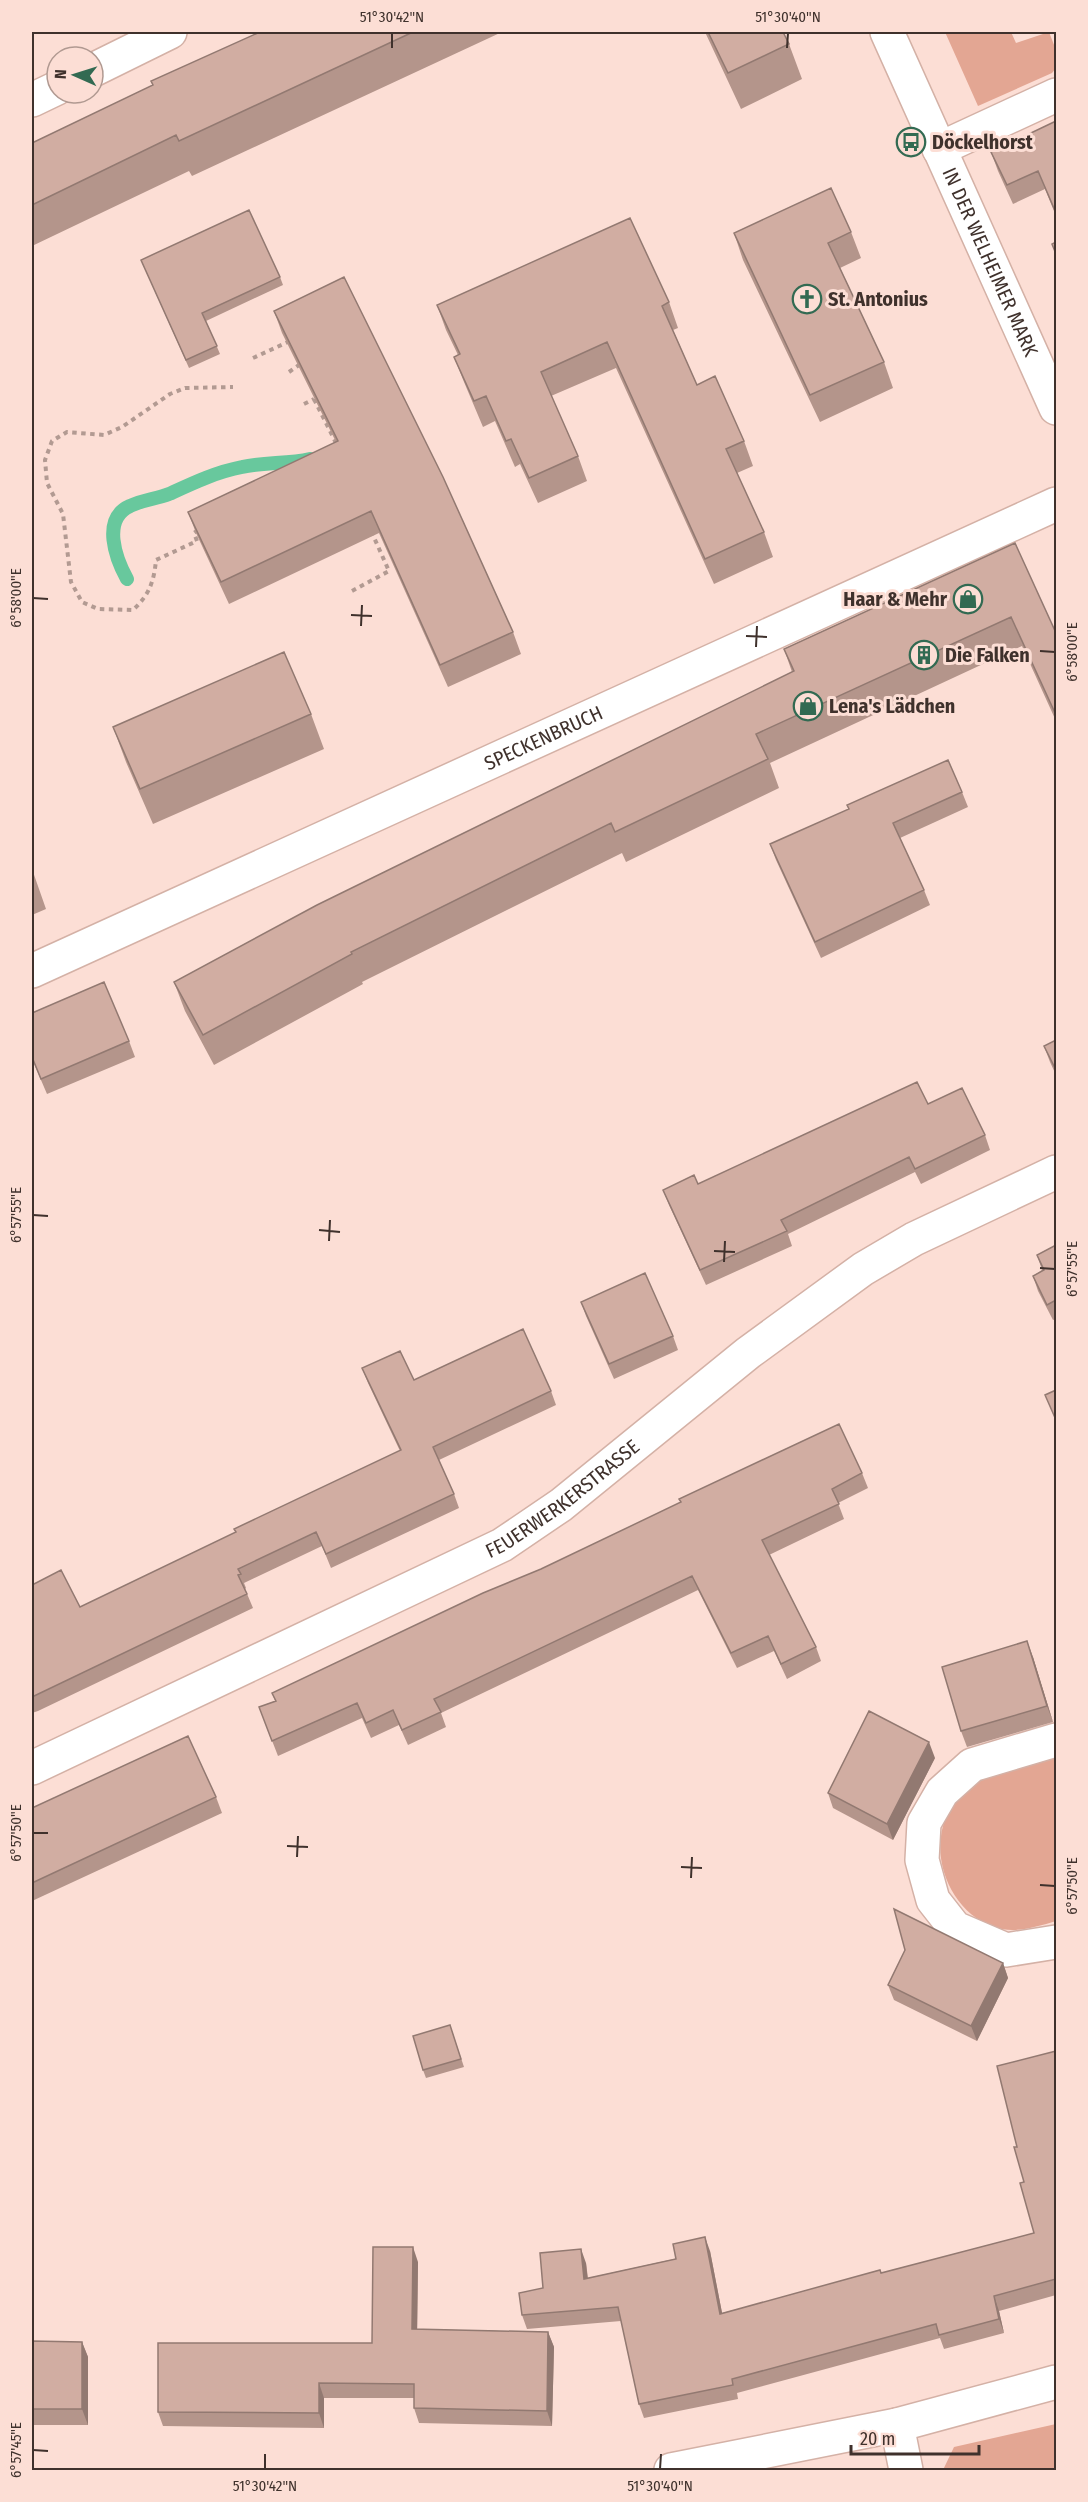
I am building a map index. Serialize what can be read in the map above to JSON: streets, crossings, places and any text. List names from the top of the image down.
{
  "streets": {
    "street": ["IN DER WELHEIMER MARK", "SPECKENBRUCH", "FEUERWERKERSTRASSE"]
  },
  "places": {
    "bus stop": ["Döckelhorst"],
    "church": ["St. Antonius"],
    "shop": ["Haar & Mehr", "Lena's Lädchen"],
    "building": ["Die Falken"]
  },
  "scale_bar": "20 m",
  "north": "left",
  "coordinates": [
    "51°30'42\"N",
    "51°30'40\"N",
    "6°58'00\"E",
    "6°57'55\"E",
    "6°57'50\"E",
    "6°57'45\"E"
  ]
}
